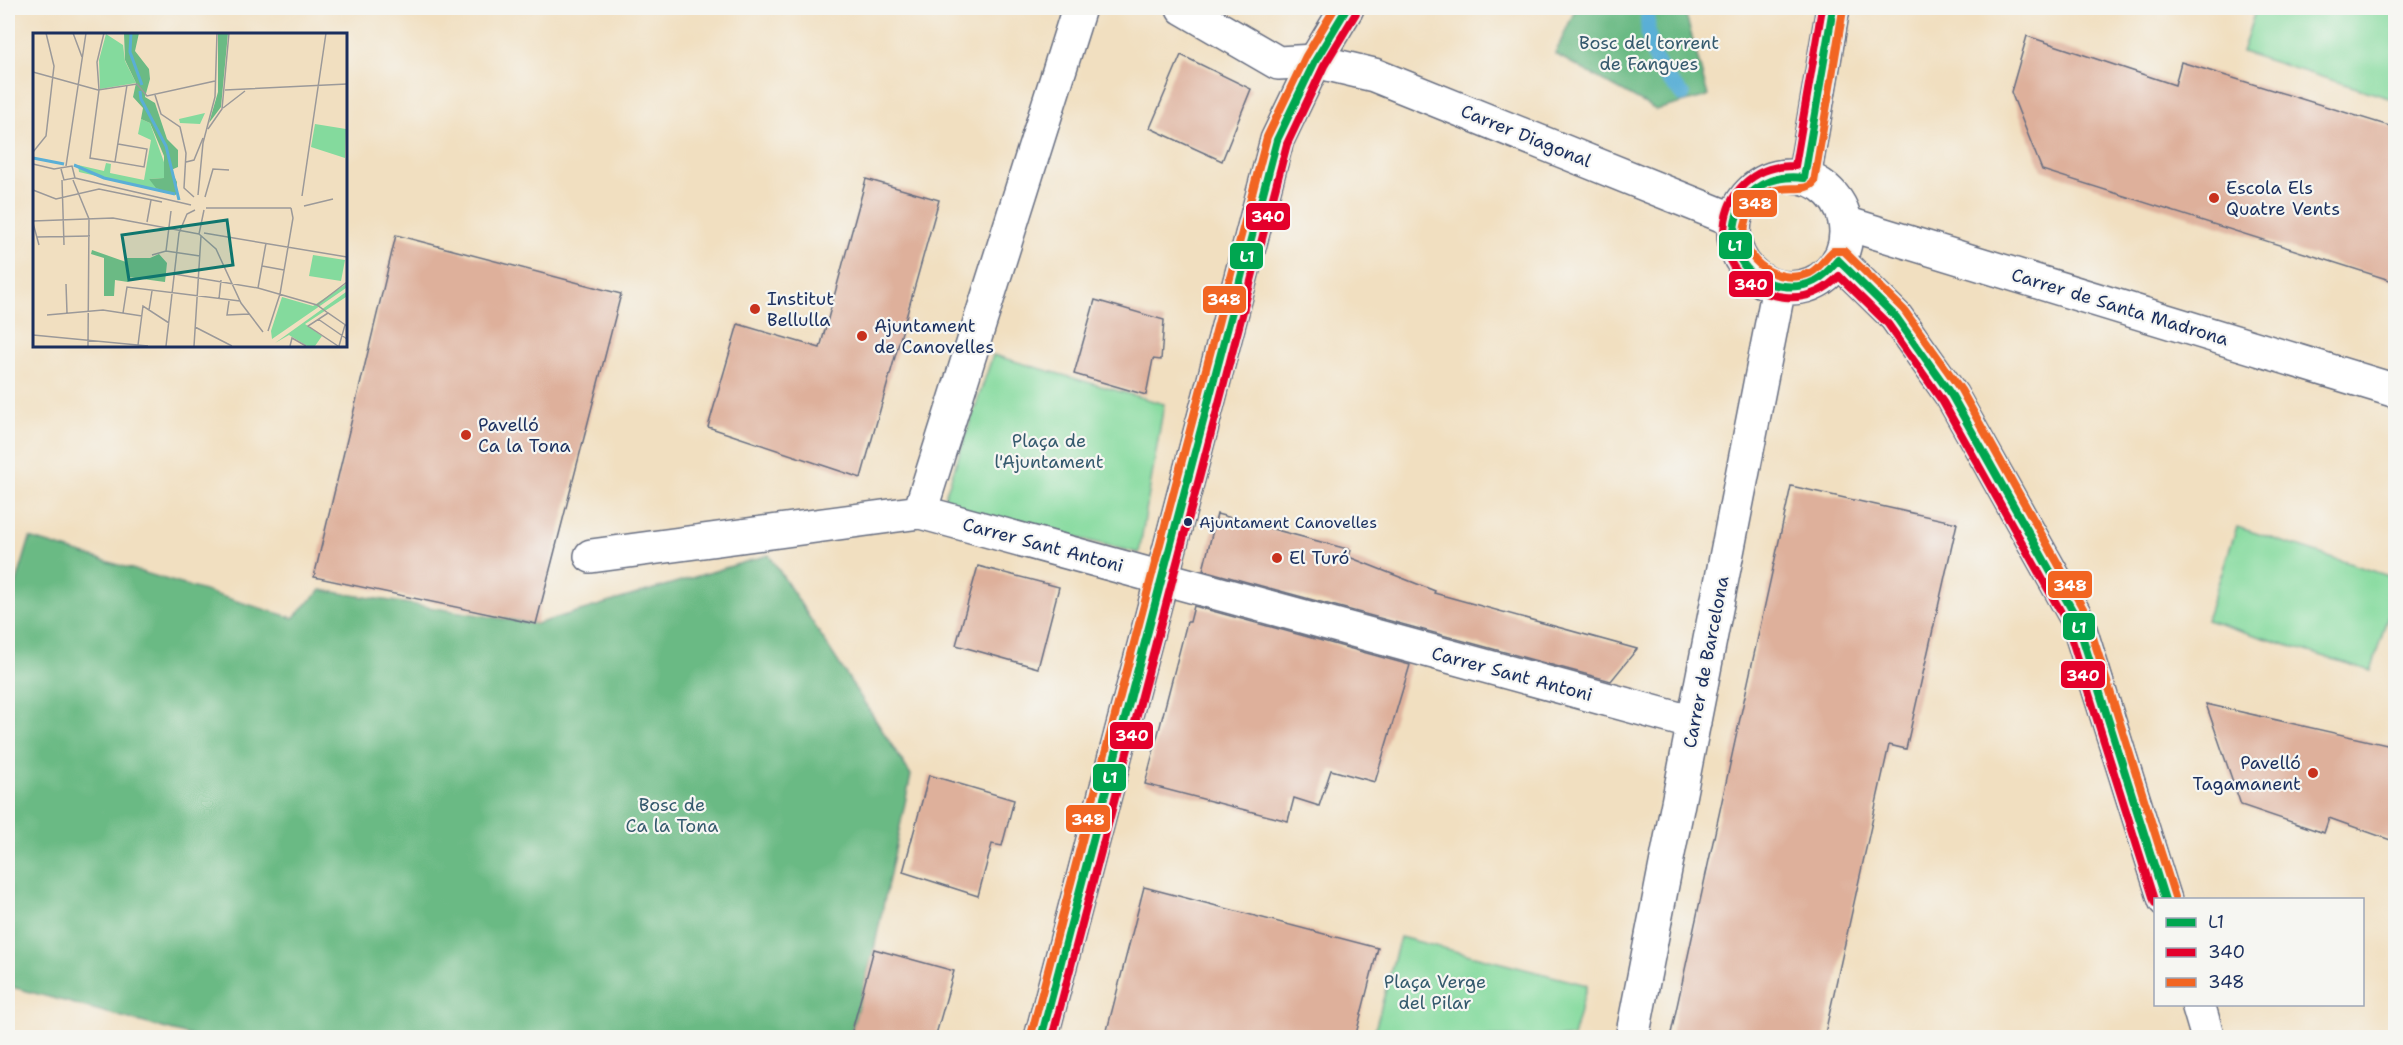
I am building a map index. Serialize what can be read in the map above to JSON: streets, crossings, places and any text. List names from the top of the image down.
{
  "streets": {
    "street": [
      "Carrer Diagonal",
      "Carrer de Santa Madrona",
      "Carrer Sant Antoni",
      "Carrer de Barcelona"
    ]
  },
  "crossings": [
    ["Carrer Diagonal", "Carrer de Santa Madrona"],
    ["Carrer Diagonal", "Carrer de Barcelona"],
    ["Carrer de Santa Madrona", "Carrer de Barcelona"],
    ["Carrer Sant Antoni", "Carrer de Barcelona"]
  ],
  "parks": [
    "Bosc del torrent de Fangues",
    "Plaça de l'Ajuntament",
    "Bosc de Ca la Tona",
    "Plaça Verge del Pilar"
  ],
  "places": [
    "Escola Els Quatre Vents",
    "Institut Bellulla",
    "Ajuntament de Canovelles",
    "Pavelló Ca la Tona",
    "Ajuntament Canovelles",
    "El Turó",
    "Pavelló Tagamanent"
  ],
  "lines": ["transit line L1", "transit line 340", "transit line 348"],
  "legend": ["L1", "340", "348"]
}
